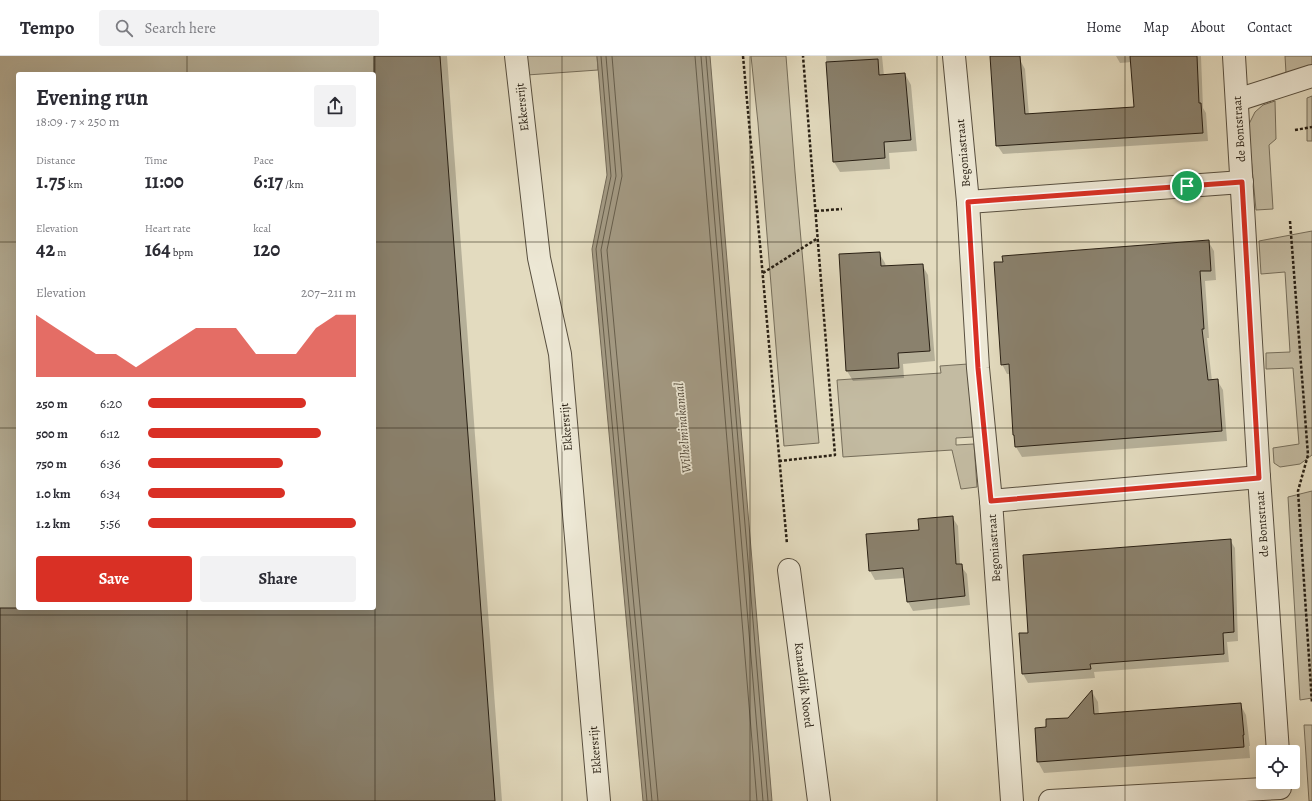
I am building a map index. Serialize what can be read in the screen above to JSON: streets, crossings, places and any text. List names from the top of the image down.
{
  "streets": {
    "street": [
      "Ekkersrijt",
      "de Bontstraat",
      "Begoniastraat",
      "Kanaaldijk Noord"
    ]
  },
  "water": ["Wilhelminakanaal"],
  "page": {
    "header": "Tempo",
    "search": "Search here",
    "nav": [
      "Home",
      "Map",
      "About",
      "Contact"
    ],
    "heading": ["Evening run", "18:09 · 7 × 250 m"],
    "stats": [
      ["Distance", "1.75 km"],
      ["Time", "11:00"],
      ["Pace", "6:17 /km"],
      ["Elevation", "42 m"],
      ["Heart rate", "164 bpm"],
      ["kcal", "120"]
    ],
    "chart": ["Elevation", "207–211 m"],
    "list": [
      {
        "name": "250 m",
        "note": "6:20"
      },
      {
        "name": "500 m",
        "note": "6:12"
      },
      {
        "name": "750 m",
        "note": "6:36"
      },
      {
        "name": "1.0 km",
        "note": "6:34"
      },
      {
        "name": "1.2 km",
        "note": "5:56"
      }
    ],
    "buttons": ["Save", "Share"]
  }
}
